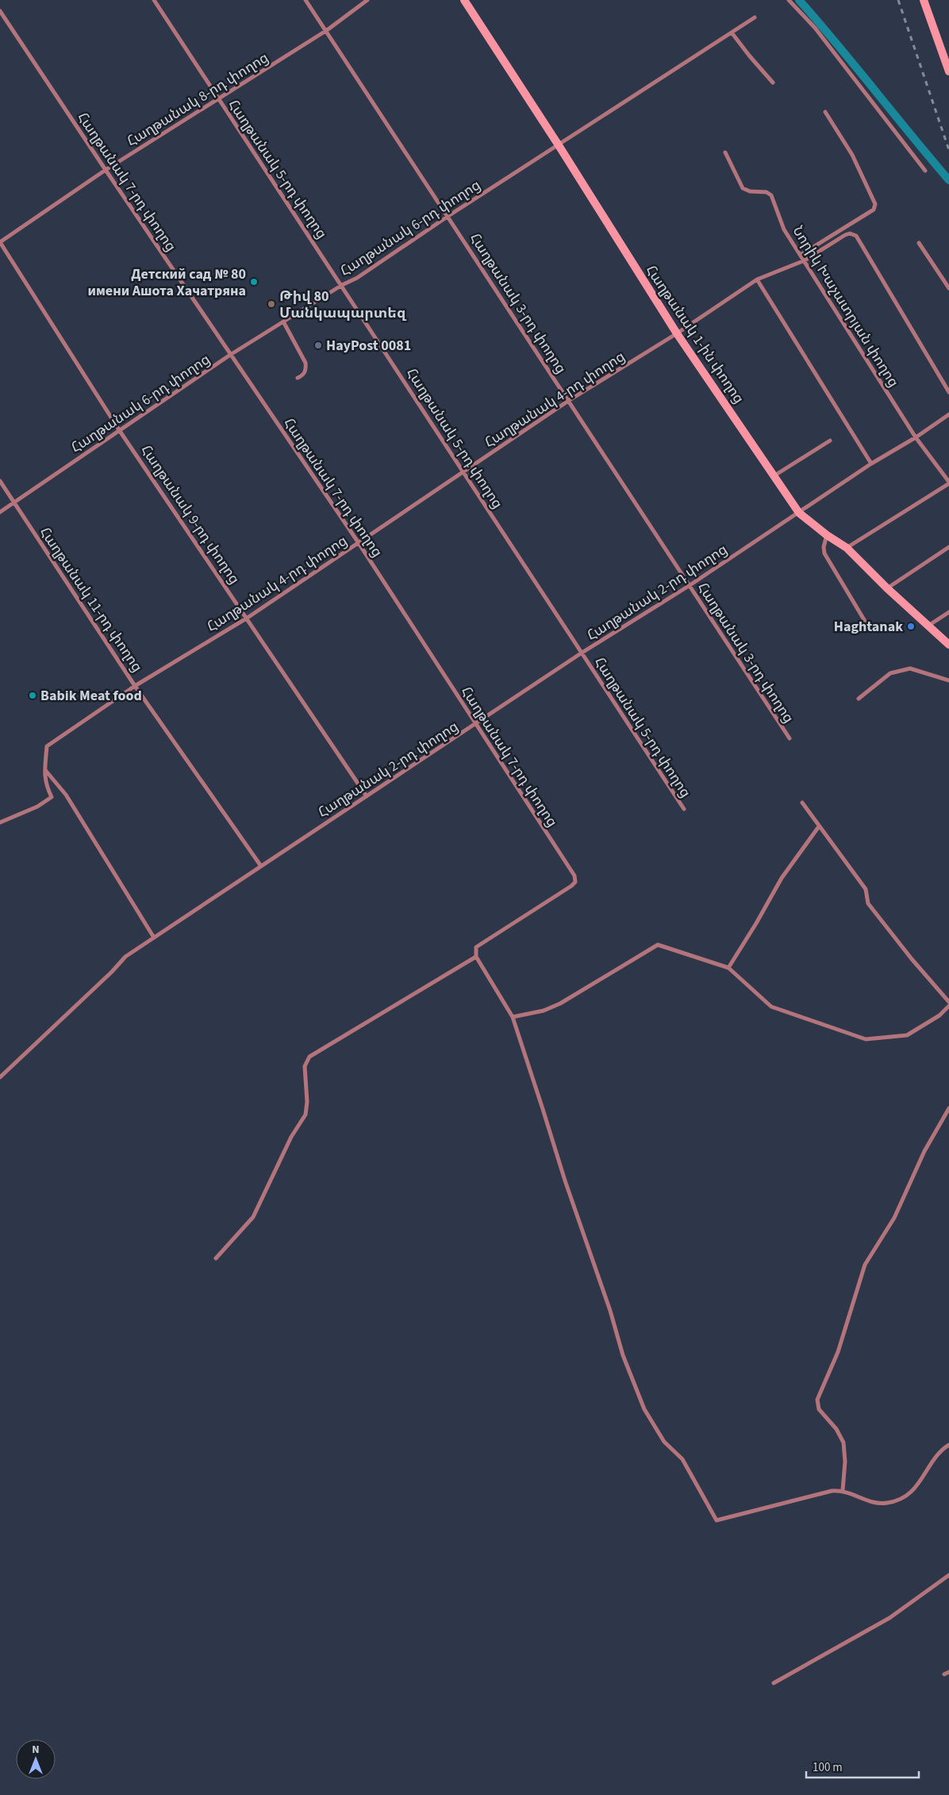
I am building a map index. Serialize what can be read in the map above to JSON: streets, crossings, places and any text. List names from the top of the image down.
{
  "streets": {
    "main road": ["Հաղթանակ 1-ին փողոց"],
    "street": [
      "Հաղթանակ 8-րդ փողոց",
      "Հաղթանակ 5-րդ փողոց",
      "Հաղթանակ 7-րդ փողոց",
      "Հաղթանակ 6-րդ փողոց",
      "Հաղթանակ 3-րդ փողոց",
      "Նորիկ Խաչատրյան փողոց",
      "Հաղթանակ 4-րդ փողոց",
      "Հաղթանակ 9-րդ փողոց",
      "Հաղթանակ 2-րդ փողոց",
      "Հաղթանակ 11-րդ փողոց"
    ]
  },
  "crossings": [
    ["Հաղթանակ 8-րդ փողոց", "Հաղթանակ 5-րդ փողոց"],
    ["Հաղթանակ 8-րդ փողոց", "Հաղթանակ 7-րդ փողոց"],
    ["Հաղթանակ 8-րդ փողոց", "Հաղթանակ 3-րդ փողոց"],
    ["Հաղթանակ 8-րդ փողոց", "Հաղթանակ 9-րդ փողոց"],
    ["Հաղթանակ 5-րդ փողոց", "Հաղթանակ 6-րդ փողոց"],
    ["Հաղթանակ 5-րդ փողոց", "Հաղթանակ 4-րդ փողոց"],
    ["Հաղթանակ 5-րդ փողոց", "Հաղթանակ 2-րդ փողոց"],
    ["Հաղթանակ 7-րդ փողոց", "Հաղթանակ 6-րդ փողոց"],
    ["Հաղթանակ 7-րդ փողոց", "Հաղթանակ 4-րդ փողոց"],
    ["Հաղթանակ 7-րդ փողոց", "Հաղթանակ 2-րդ փողոց"],
    ["Հաղթանակ 6-րդ փողոց", "Հաղթանակ 3-րդ փողոց"],
    ["Հաղթանակ 6-րդ փողոց", "Հաղթանակ 1-ին փողոց"],
    ["Հաղթանակ 6-րդ փողոց", "Հաղթանակ 9-րդ փողոց"],
    ["Հաղթանակ 6-րդ փողոց", "Հաղթանակ 11-րդ փողոց"],
    ["Հաղթանակ 3-րդ փողոց", "Հաղթանակ 4-րդ փողոց"],
    ["Հաղթանակ 3-րդ փողոց", "Հաղթանակ 2-րդ փողոց"],
    ["Նորիկ Խաչատրյան փողոց", "Հաղթանակ 4-րդ փողոց"],
    ["Նորիկ Խաչատրյան փողոց", "Հաղթանակ 2-րդ փողոց"],
    ["Հաղթանակ 1-ին փողոց", "Հաղթանակ 4-րդ փողոց"],
    ["Հաղթանակ 1-ին փողոց", "Հաղթանակ 2-րդ փողոց"],
    ["Հաղթանակ 4-րդ փողոց", "Հաղթանակ 9-րդ փողոց"],
    ["Հաղթանակ 4-րդ փողոց", "Հաղթանակ 11-րդ փողոց"],
    ["Հաղթանակ 9-րդ փողոց", "Հաղթանակ 2-րդ փողոց"],
    ["Հաղթանակ 2-րդ փողոց", "Հաղթանակ 11-րդ փողոց"]
  ],
  "places": [
    "Детский сад № 80 имени Ашота Хачатряна",
    "Թիվ 80 Մանկապարտեզ",
    "HayPost 0081",
    "Haghtanak",
    "Babik Meat food"
  ],
  "scale_bar": "100 m",
  "north": "top"
}
